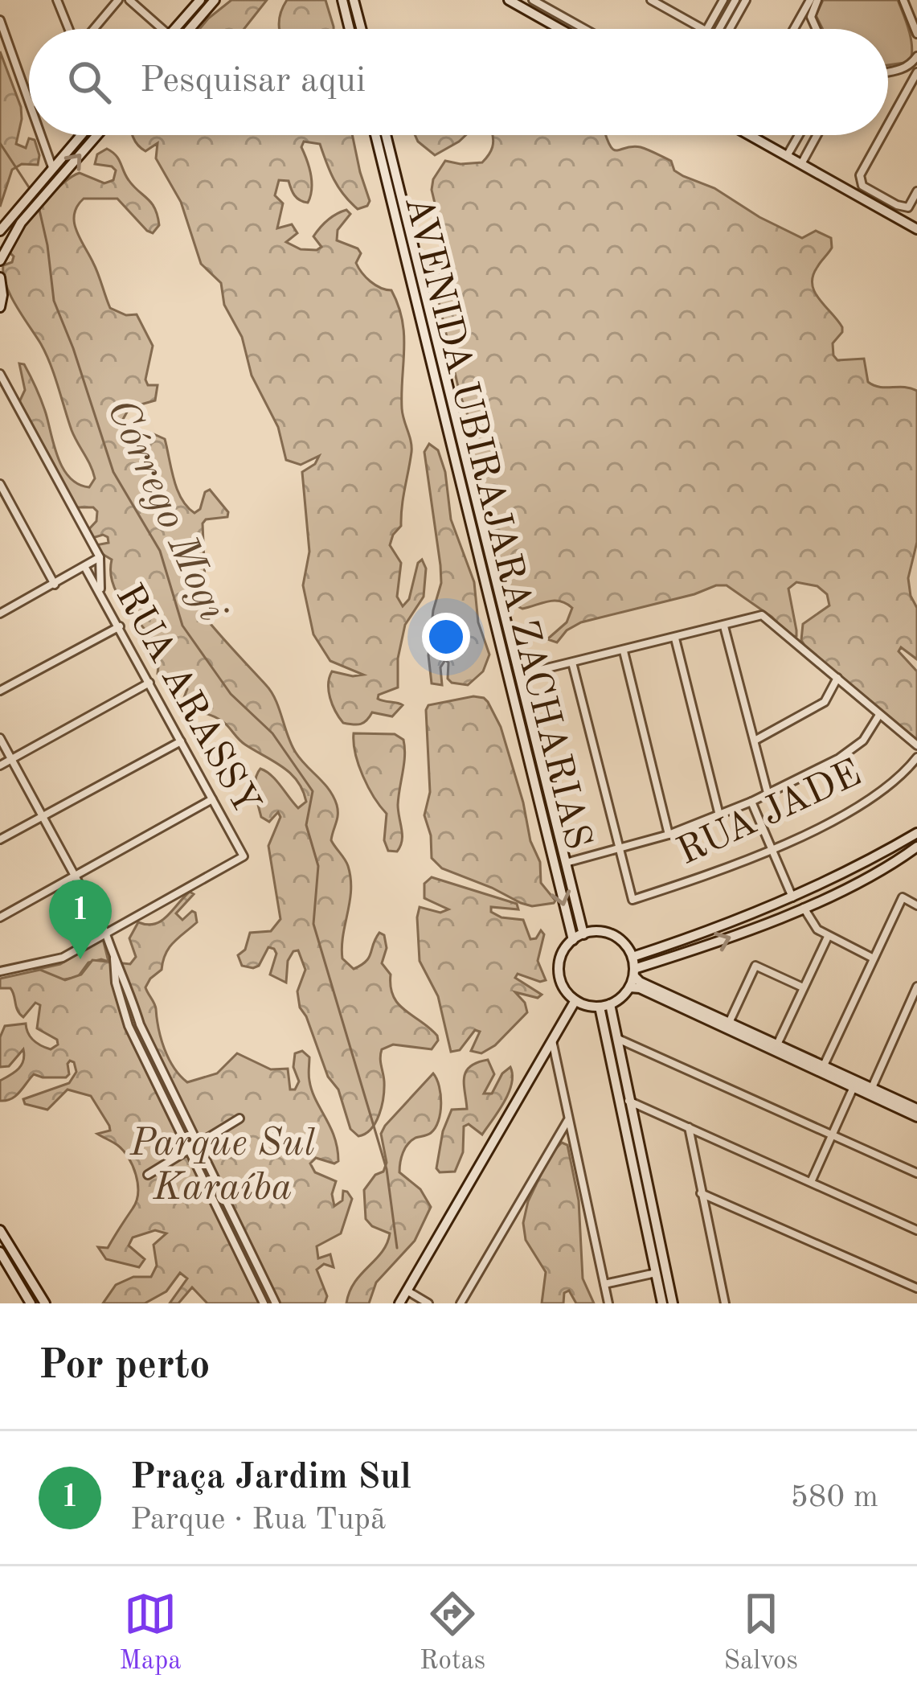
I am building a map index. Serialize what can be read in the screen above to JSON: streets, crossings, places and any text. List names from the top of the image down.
{
  "streets": {
    "main road": ["AVENIDA UBIRAJARA ZACHARIAS"],
    "street": ["RUA ARASSY", "RUA JADE"]
  },
  "water": ["Córrego Mogi"],
  "parks": ["Parque Sul Karaíba"],
  "page": {
    "search": "Pesquisar aqui",
    "pins": "1",
    "heading": "Por perto",
    "list": [
      {
        "mark": "1",
        "name": "Praça Jardim Sul",
        "note": "Parque · Rua Tupã",
        "value": "580 m"
      }
    ],
    "nav": ["Mapa", "Rotas", "Salvos"]
  }
}
